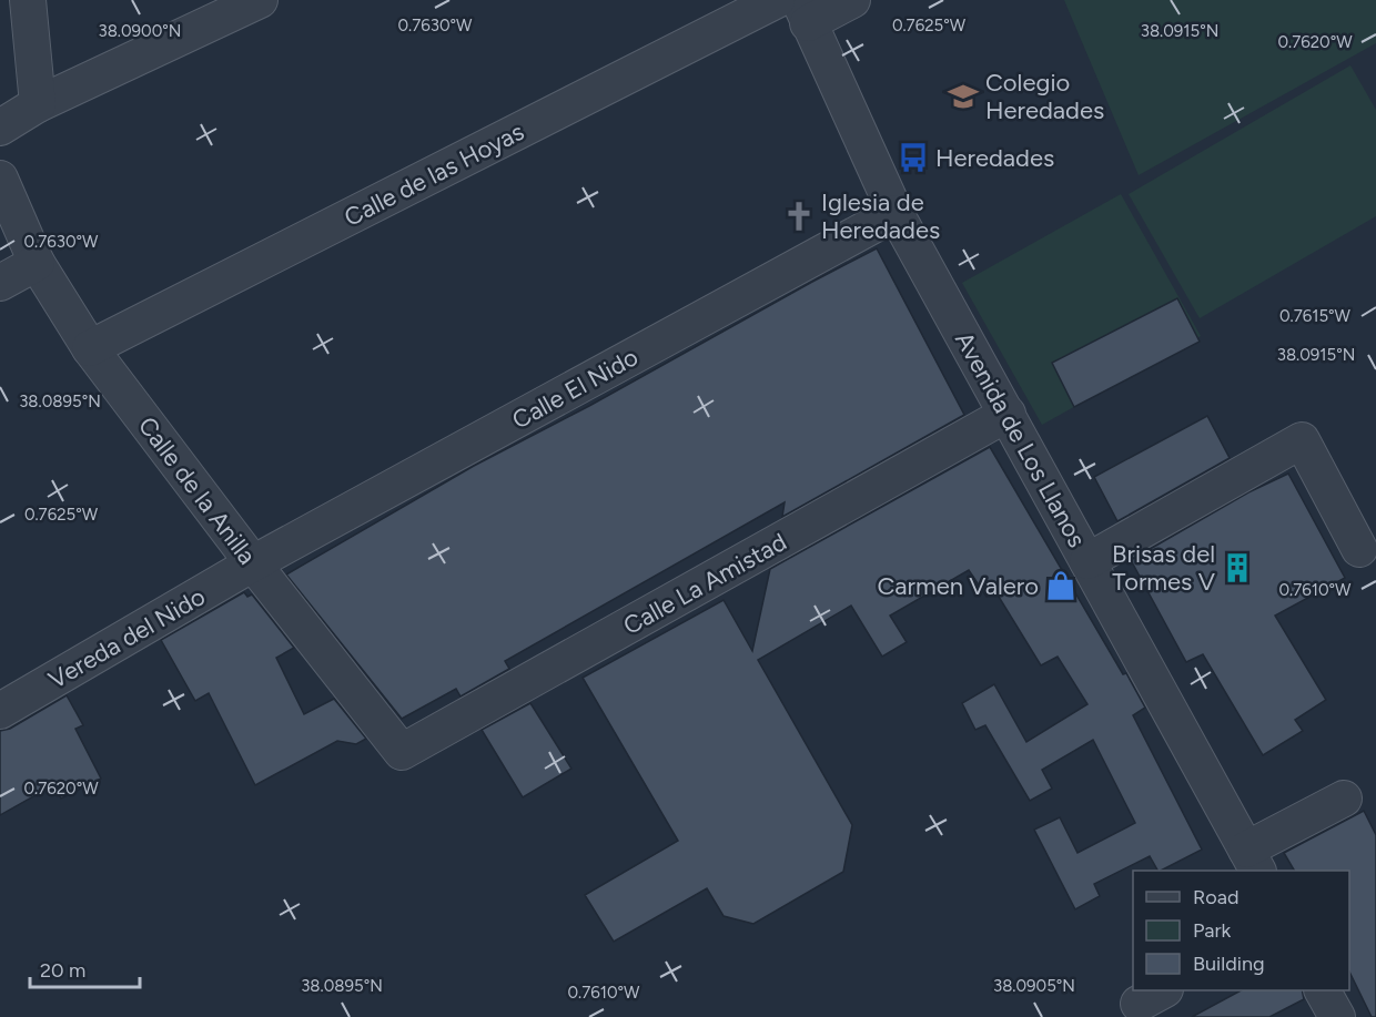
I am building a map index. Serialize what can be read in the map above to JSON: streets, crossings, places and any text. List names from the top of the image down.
{
  "streets": {
    "street": [
      "Calle de las Hoyas",
      "Calle El Nido",
      "Avenida de Los Llanos",
      "Calle de la Anilla",
      "Calle La Amistad",
      "Vereda del Nido"
    ]
  },
  "crossings": [
    ["Calle de las Hoyas", "Calle de la Anilla"],
    ["Calle El Nido", "Avenida de Los Llanos"],
    ["Calle El Nido", "Calle de la Anilla"],
    ["Calle El Nido", "Vereda del Nido"],
    ["Avenida de Los Llanos", "Calle La Amistad"],
    ["Calle de la Anilla", "Calle La Amistad"],
    ["Calle de la Anilla", "Vereda del Nido"]
  ],
  "places": {
    "school or university": ["Colegio Heredades"],
    "bus stop": ["Heredades"],
    "church": ["Iglesia de Heredades"],
    "building": ["Brisas del Tormes V"],
    "shop": ["Carmen Valero"]
  },
  "legend": ["Road", "Park", "Building"],
  "scale_bar": "20 m",
  "coordinates": [
    "0.7630°W",
    "0.7625°W",
    "38.0900°N",
    "38.0915°N",
    "0.7620°W",
    "0.7615°W",
    "38.0895°N",
    "0.7610°W",
    "38.0905°N"
  ]
}
